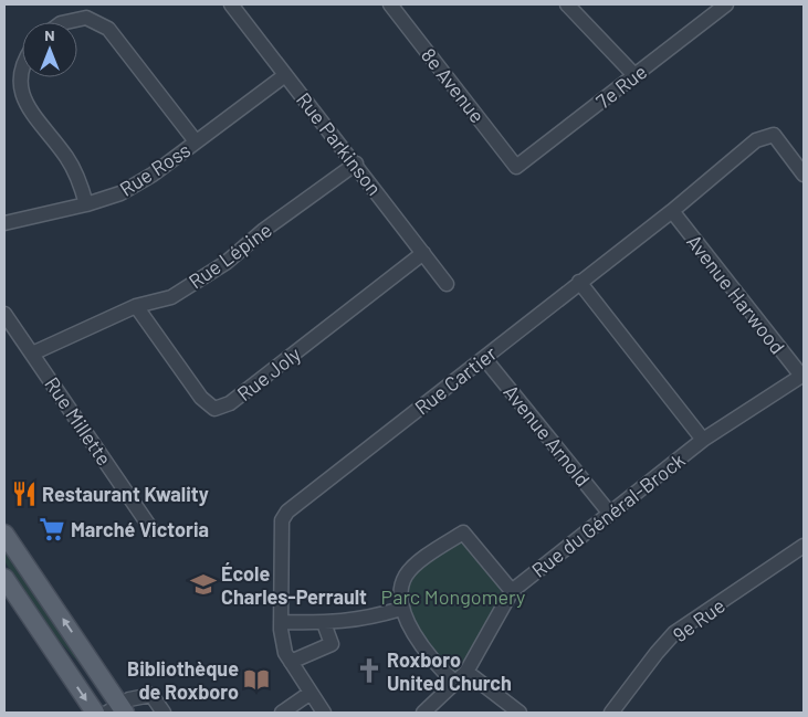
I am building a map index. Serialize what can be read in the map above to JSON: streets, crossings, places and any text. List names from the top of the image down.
{
  "streets": {
    "street": [
      "8e Avenue",
      "7e Rue",
      "Rue Parkinson",
      "Rue Ross",
      "Rue Lépine",
      "Avenue Harwood",
      "Rue Joly",
      "Rue Cartier",
      "Rue Millette",
      "Avenue Arnold",
      "Rue du Général-Brock",
      "9e Rue"
    ]
  },
  "crossings": [
    ["8e Avenue", "7e Rue"],
    ["Rue Parkinson", "Rue Ross"],
    ["Rue Parkinson", "Rue Lépine"],
    ["Rue Parkinson", "Rue Joly"],
    ["Rue Lépine", "Rue Joly"],
    ["Rue Lépine", "Rue Millette"],
    ["Avenue Harwood", "Rue Cartier"],
    ["Avenue Harwood", "Rue du Général-Brock"],
    ["Rue Cartier", "Avenue Arnold"],
    ["Avenue Arnold", "Rue du Général-Brock"]
  ],
  "parks": ["Parc Mongomery"],
  "places": {
    "restaurant": ["Restaurant Kwality"],
    "supermarket": ["Marché Victoria"],
    "school or university": ["École Charles-Perrault"],
    "church": ["Roxboro United Church"],
    "library": ["Bibliothèque de Roxboro"]
  },
  "north": "top"
}
